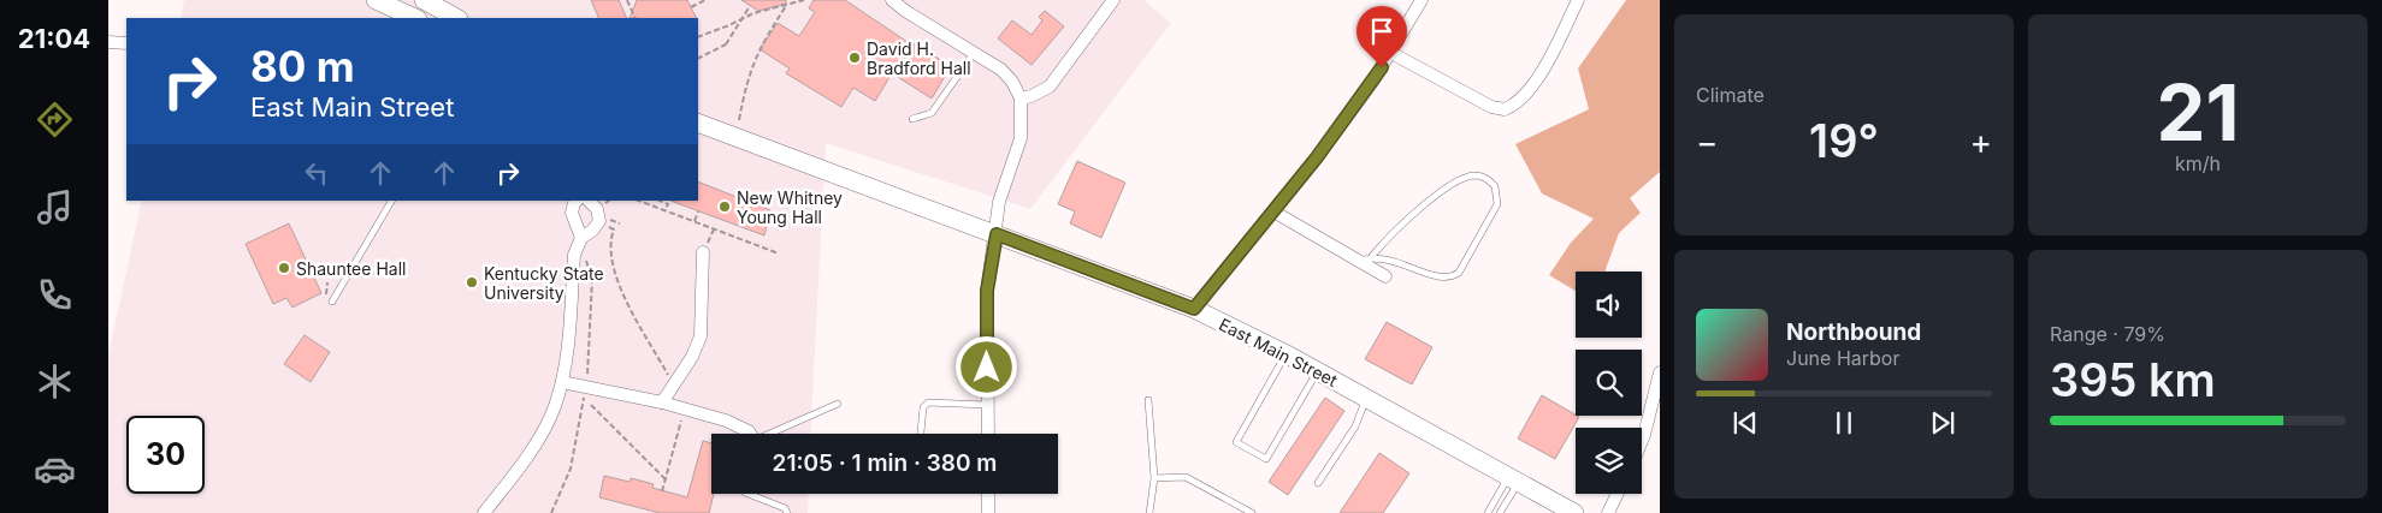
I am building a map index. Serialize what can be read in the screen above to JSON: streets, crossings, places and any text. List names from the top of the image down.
{
  "streets": {
    "main road": ["East Main Street"]
  },
  "places": [
    "David H. Bradford Hall",
    "New Whitney Young Hall",
    "Shauntee Hall",
    "Kentucky State University"
  ],
  "page": {
    "tabs": "21:04",
    "tile": [
      "Climate",
      ["21", "km/h"],
      ["Range · 79%", "395 km"]
    ],
    "turn": ["80 m", "East Main Street"],
    "heat": ["−", "19°", "+"],
    "song": ["Northbound", "June Harbor"],
    "limit": "30",
    "trip": "21:05 · 1 min · 380 m"
  }
}
